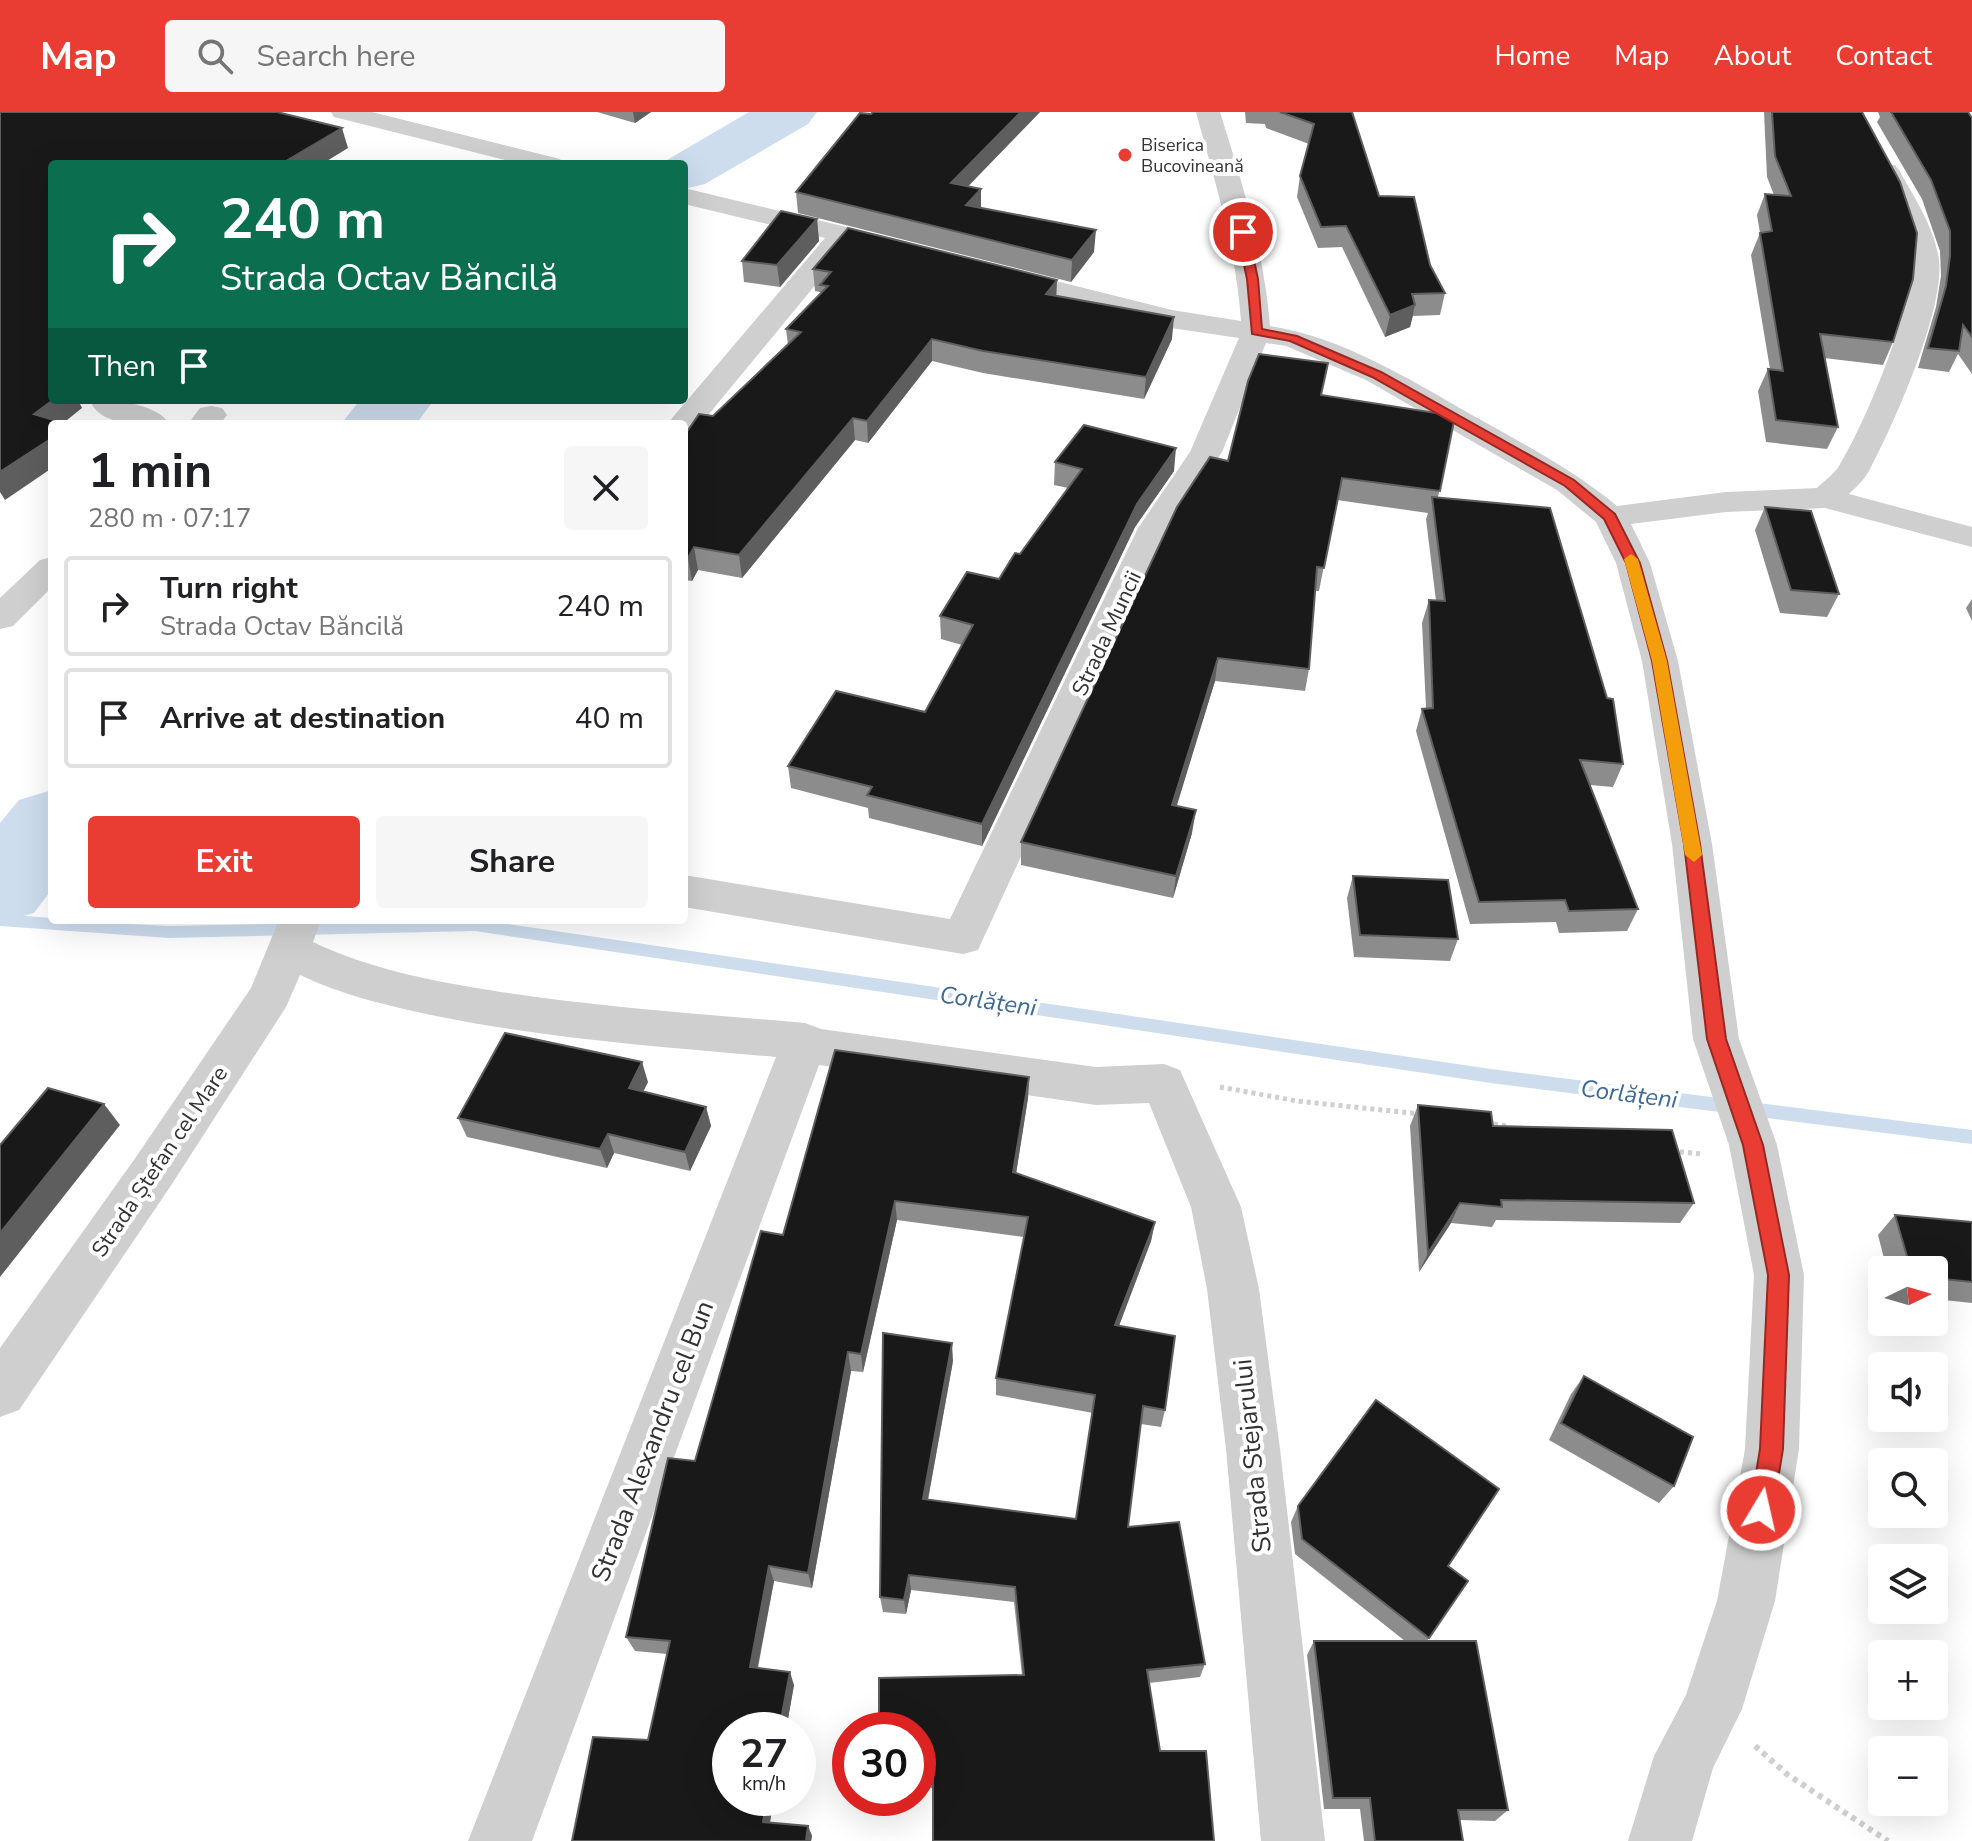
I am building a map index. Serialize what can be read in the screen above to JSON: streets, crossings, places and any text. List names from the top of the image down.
{
  "streets": {
    "street": [
      "Strada Muncii",
      "Strada Ștefan cel Mare",
      "Strada Alexandru cel Bun",
      "Strada Stejarului"
    ]
  },
  "water": ["Corlățeni"],
  "places": ["Biserica Bucovineană"],
  "north": "right",
  "page": {
    "header": "Map",
    "search": "Search here",
    "nav": [
      "Home",
      "Map",
      "About",
      "Contact"
    ],
    "turn": ["240 m", "Strada Octav Băncilă"],
    "then": "Then",
    "heading": ["1 min", "280 m · 07:17"],
    "list": [
      {
        "name": "Turn right",
        "note": "Strada Octav Băncilă",
        "value": "240 m"
      },
      {
        "name": "Arrive at destination",
        "value": "40 m"
      }
    ],
    "buttons": ["Exit", "Share"],
    "map_buttons": ["+", "−"],
    "speed": "27 km/h",
    "limit": "30"
  }
}
